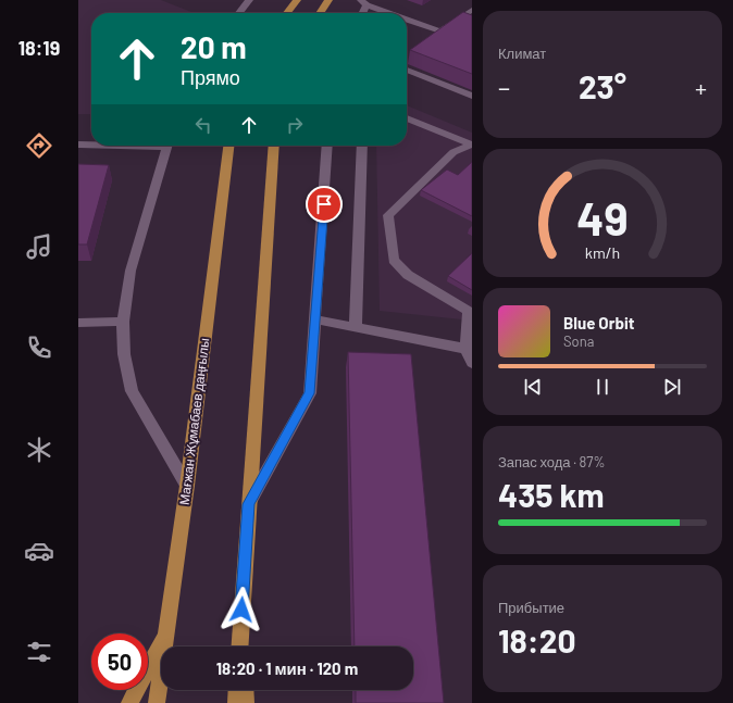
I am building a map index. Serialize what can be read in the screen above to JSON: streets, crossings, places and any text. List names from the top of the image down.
{
  "streets": {
    "main road": ["Мағжан Жұмабаев даңғылы"]
  },
  "page": {
    "tabs": "18:19",
    "tile": [
      "Климат",
      ["Запас хода · 87%", "435 km"],
      ["Прибытие", "18:20"]
    ],
    "turn": ["20 m", "Прямо"],
    "heat": ["−", "23°", "+"],
    "song": ["Blue Orbit", "Sona"],
    "limit": "50",
    "trip": "18:20 · 1 мин · 120 m",
    "gauge": ["49", "km/h"]
  }
}
